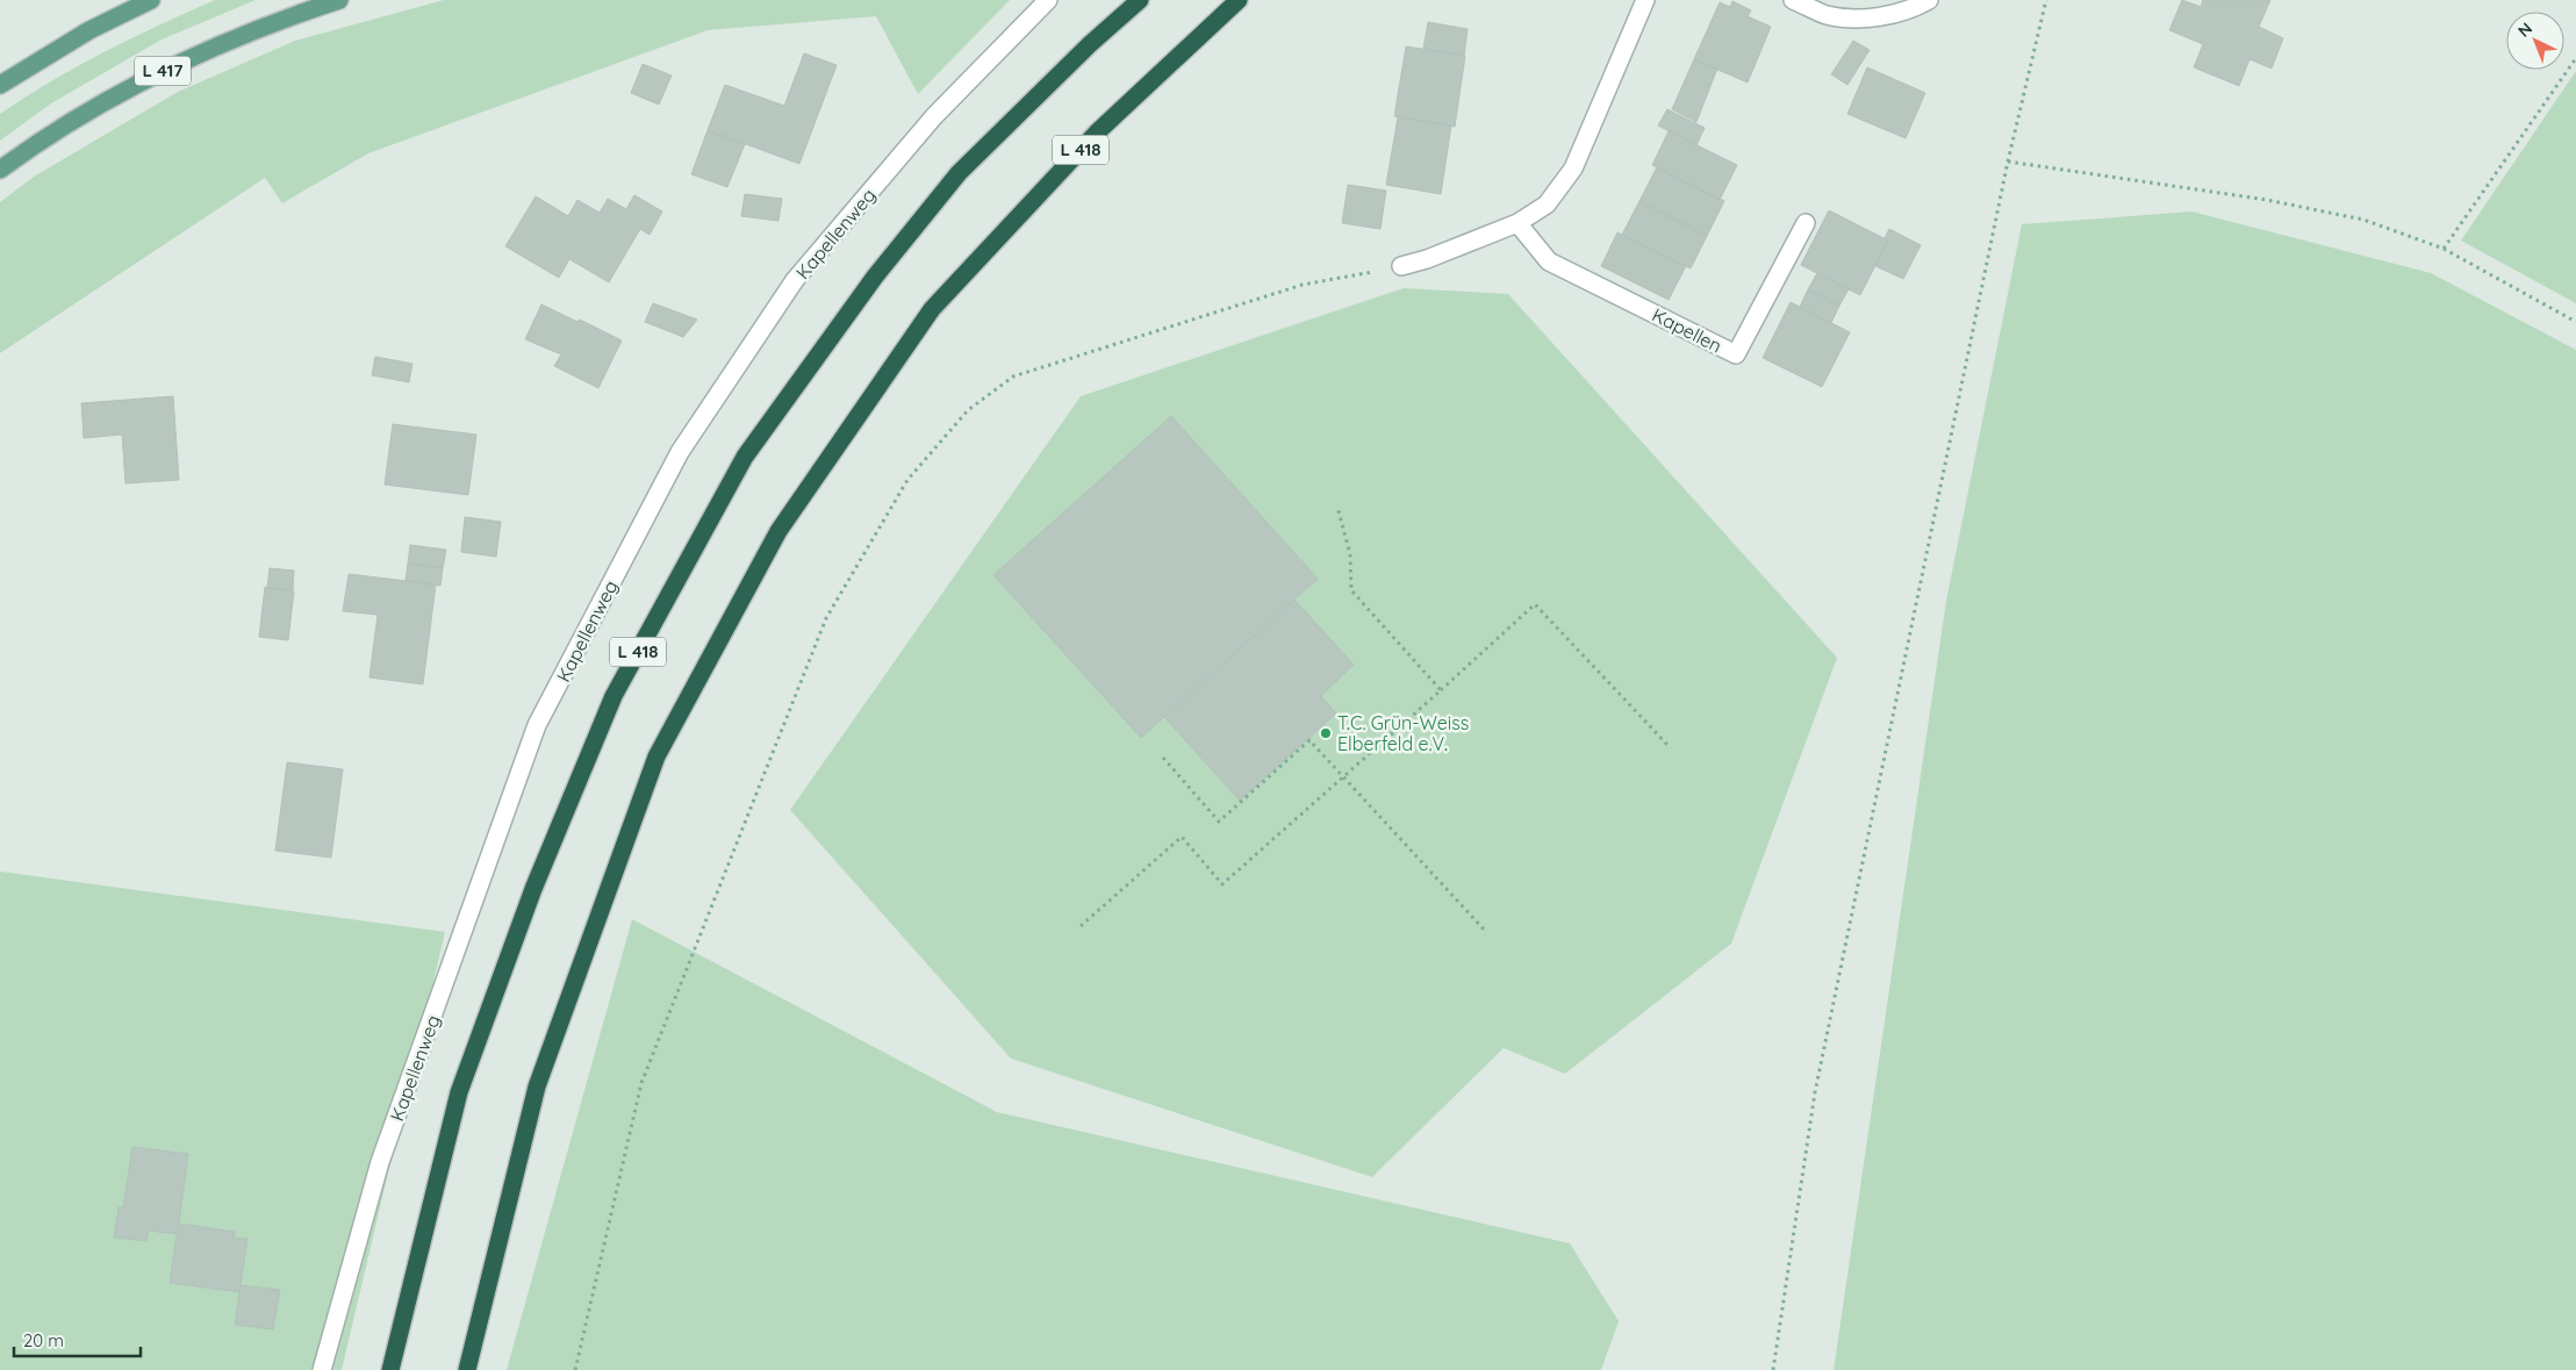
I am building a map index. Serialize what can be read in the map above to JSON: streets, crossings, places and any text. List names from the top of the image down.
{
  "streets": {
    "highway": ["L 418"],
    "main road": ["L 417"],
    "street": ["Kapellenweg", "Kapellen"]
  },
  "places": ["T.C. Grün-Weiss Elberfeld e.V."],
  "scale_bar": "20 m",
  "north": "top left"
}
